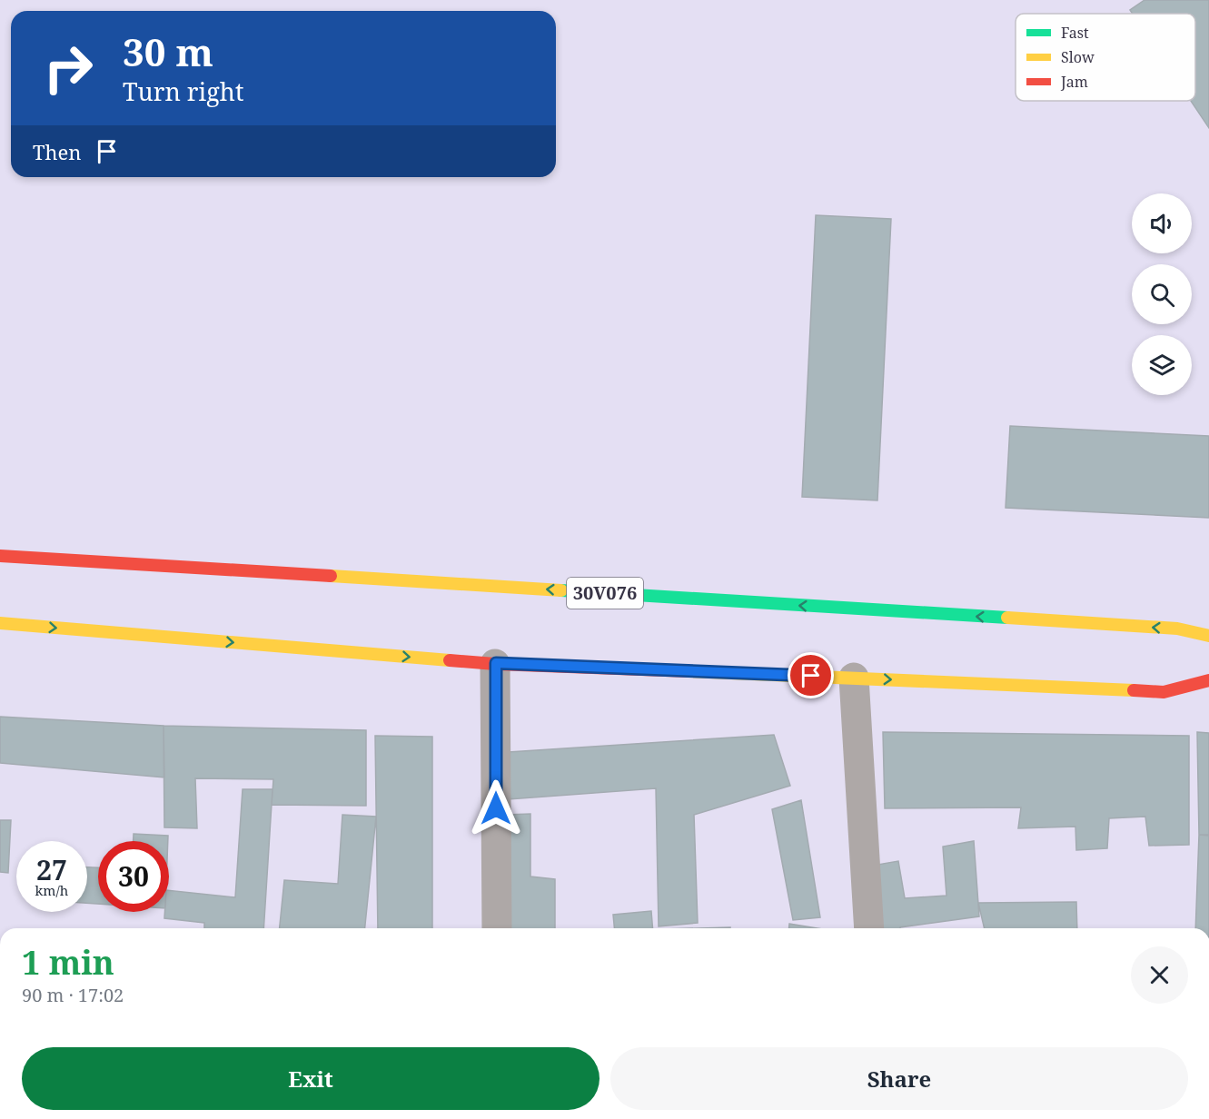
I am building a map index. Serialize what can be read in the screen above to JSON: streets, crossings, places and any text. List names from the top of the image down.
{
  "streets": {
    "main road": ["30V076"]
  },
  "legend": ["Fast", "Slow", "Jam"],
  "page": {
    "turn": ["30 m", "Turn right"],
    "then": "Then",
    "speed": "27 km/h",
    "limit": "30",
    "heading": ["1 min", "90 m · 17:02"],
    "buttons": ["Exit", "Share"]
  }
}
